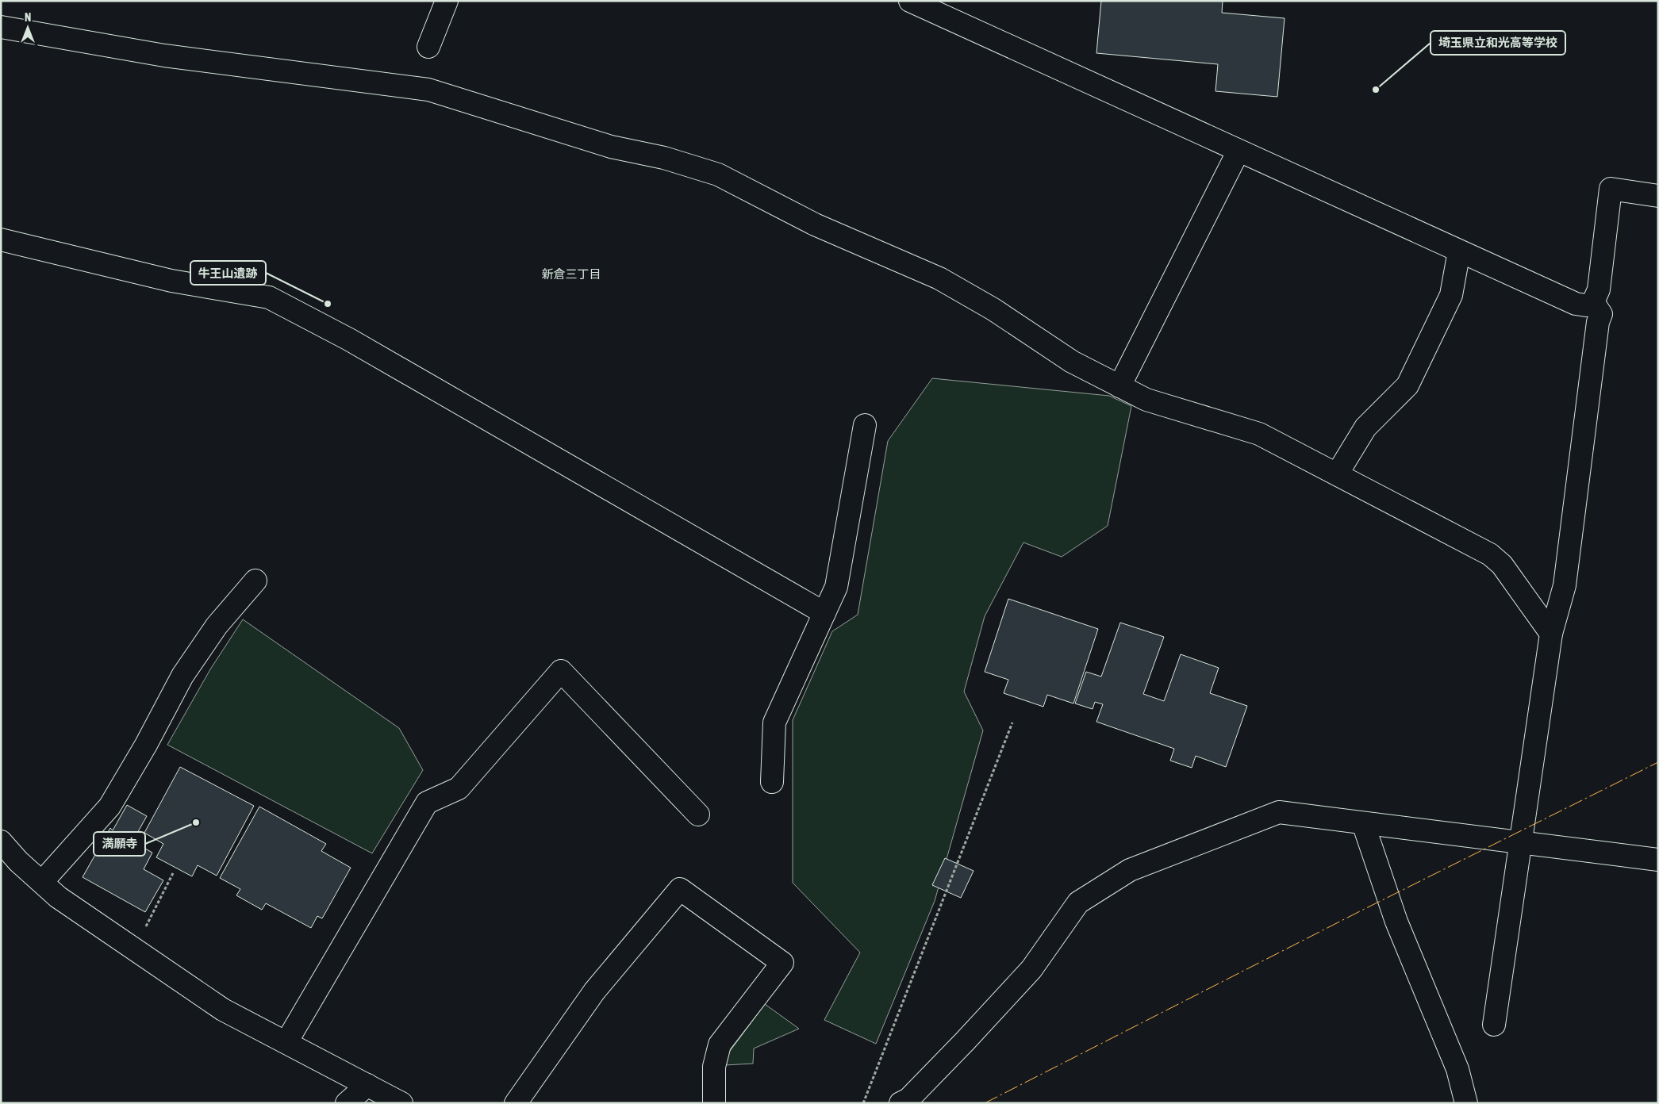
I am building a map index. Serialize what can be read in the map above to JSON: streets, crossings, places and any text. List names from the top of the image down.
{
  "districts": ["新倉三丁目"],
  "places": ["埼玉県立和光高等学校", "牛王山遺跡", "満願寺"],
  "north": "top"
}
